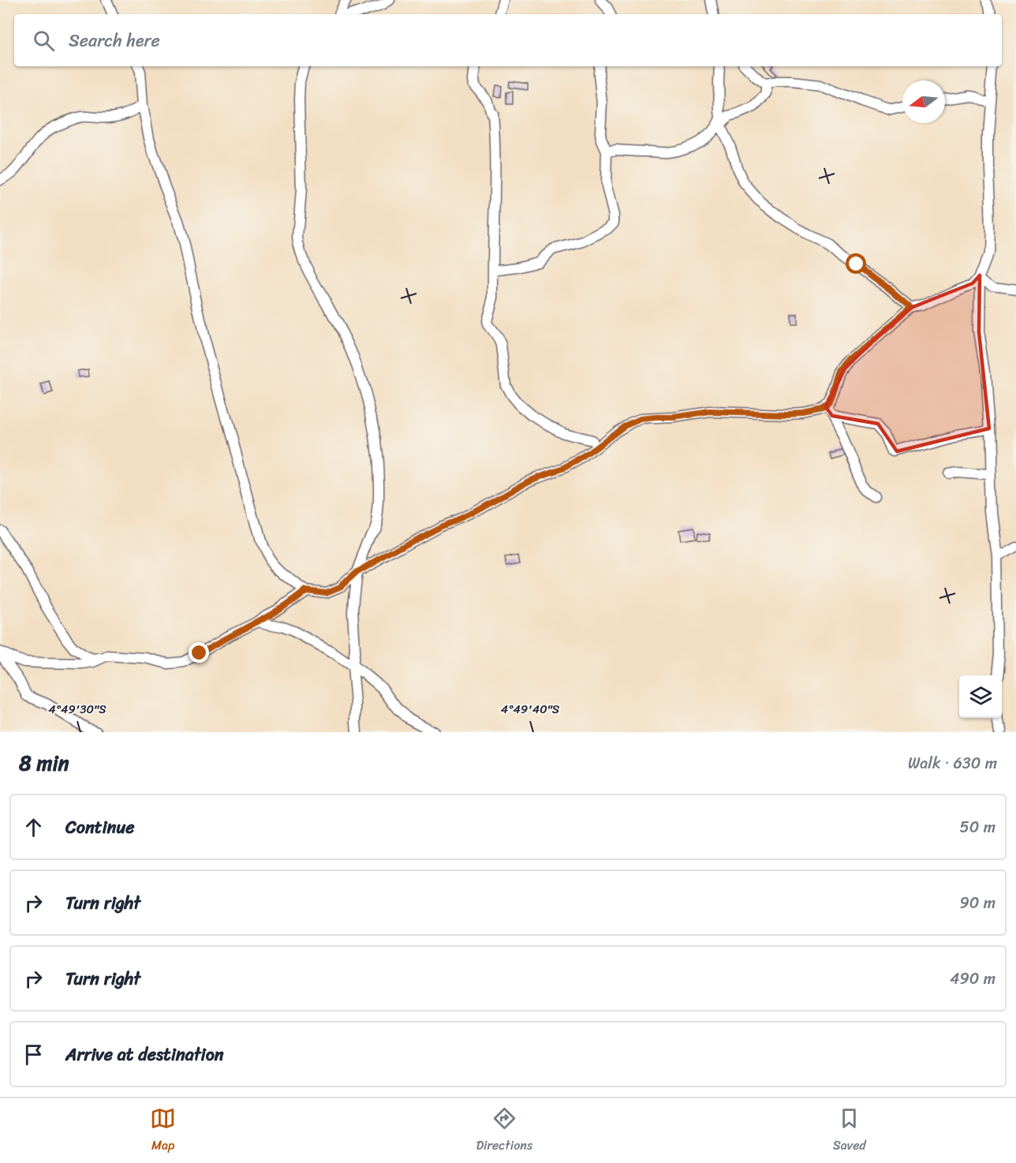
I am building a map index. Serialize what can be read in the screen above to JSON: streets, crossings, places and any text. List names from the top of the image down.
{
  "north": "left",
  "page": {
    "search": "Search here",
    "heading": ["8 min", "Walk · 630 m"],
    "list": [
      ["Continue", "50 m"],
      ["Turn right", "90 m"],
      ["Turn right", "490 m"],
      "Arrive at destination"
    ],
    "nav": ["Map", "Directions", "Saved"]
  },
  "coordinates": ["4°49'30\"S", "4°49'40\"S"]
}
